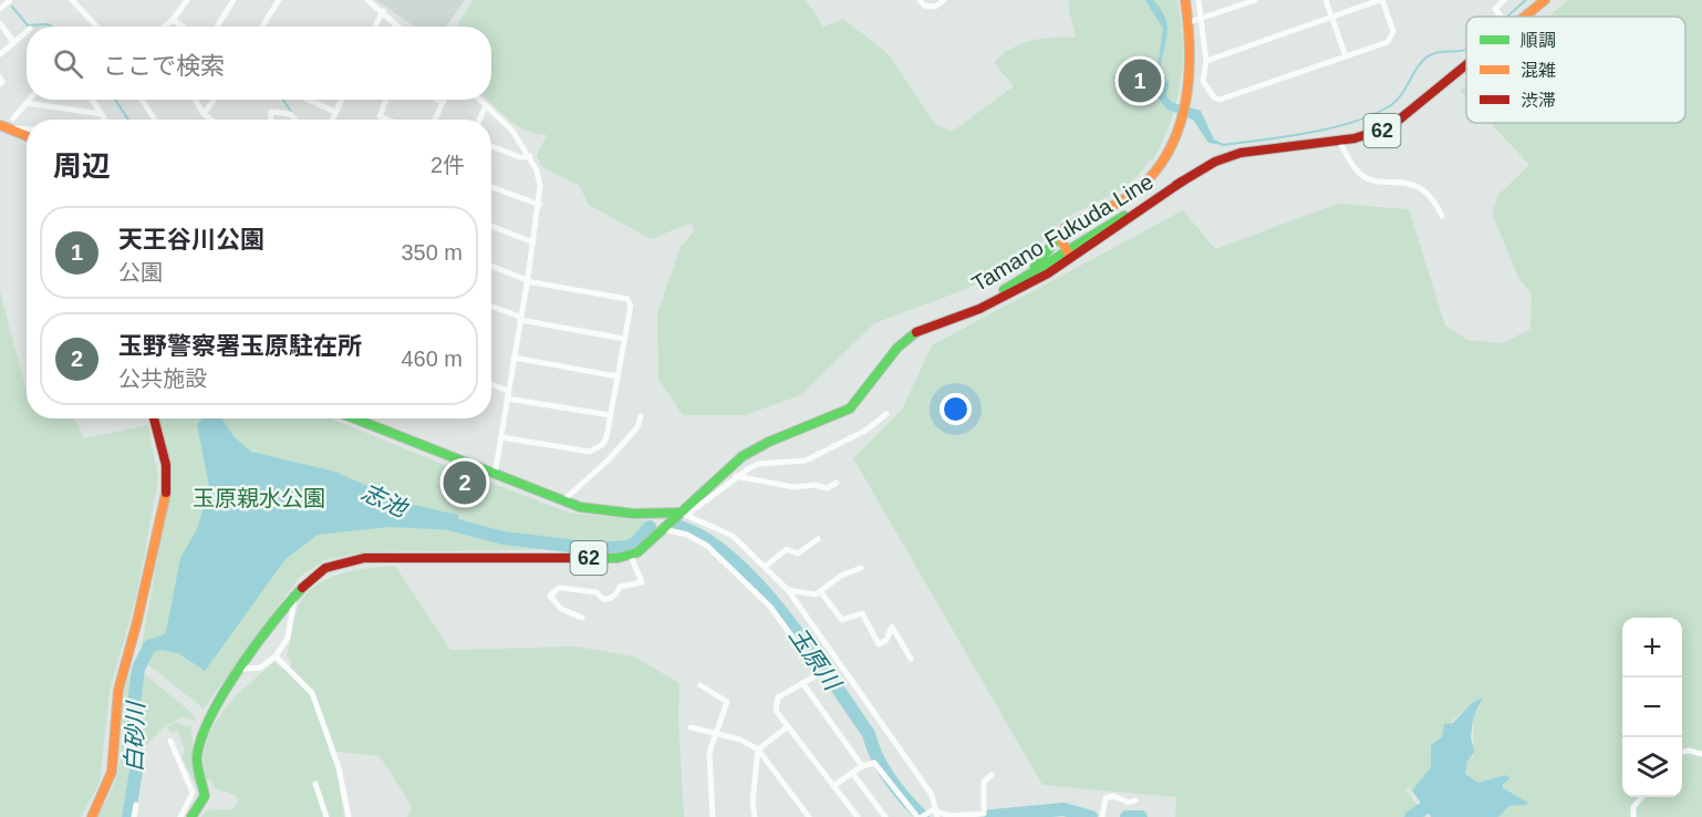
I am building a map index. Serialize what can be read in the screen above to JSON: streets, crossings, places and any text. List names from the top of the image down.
{
  "streets": {
    "main road": ["62", "Tamano Fukuda Line"]
  },
  "crossings": [
    ["62", "Tamano Fukuda Line"]
  ],
  "water": ["志池", "玉原川", "白砂川"],
  "parks": ["玉原親水公園"],
  "legend": ["順調", "混雑", "渋滞"],
  "page": {
    "search": "ここで検索",
    "pins": ["1", "2"],
    "heading": ["周辺", "2件"],
    "list": [
      {
        "mark": "1",
        "name": "天王谷川公園",
        "note": "公園",
        "value": "350 m"
      },
      {
        "mark": "2",
        "name": "玉野警察署玉原駐在所",
        "note": "公共施設",
        "value": "460 m"
      }
    ],
    "map_buttons": ["+", "−"]
  }
}
